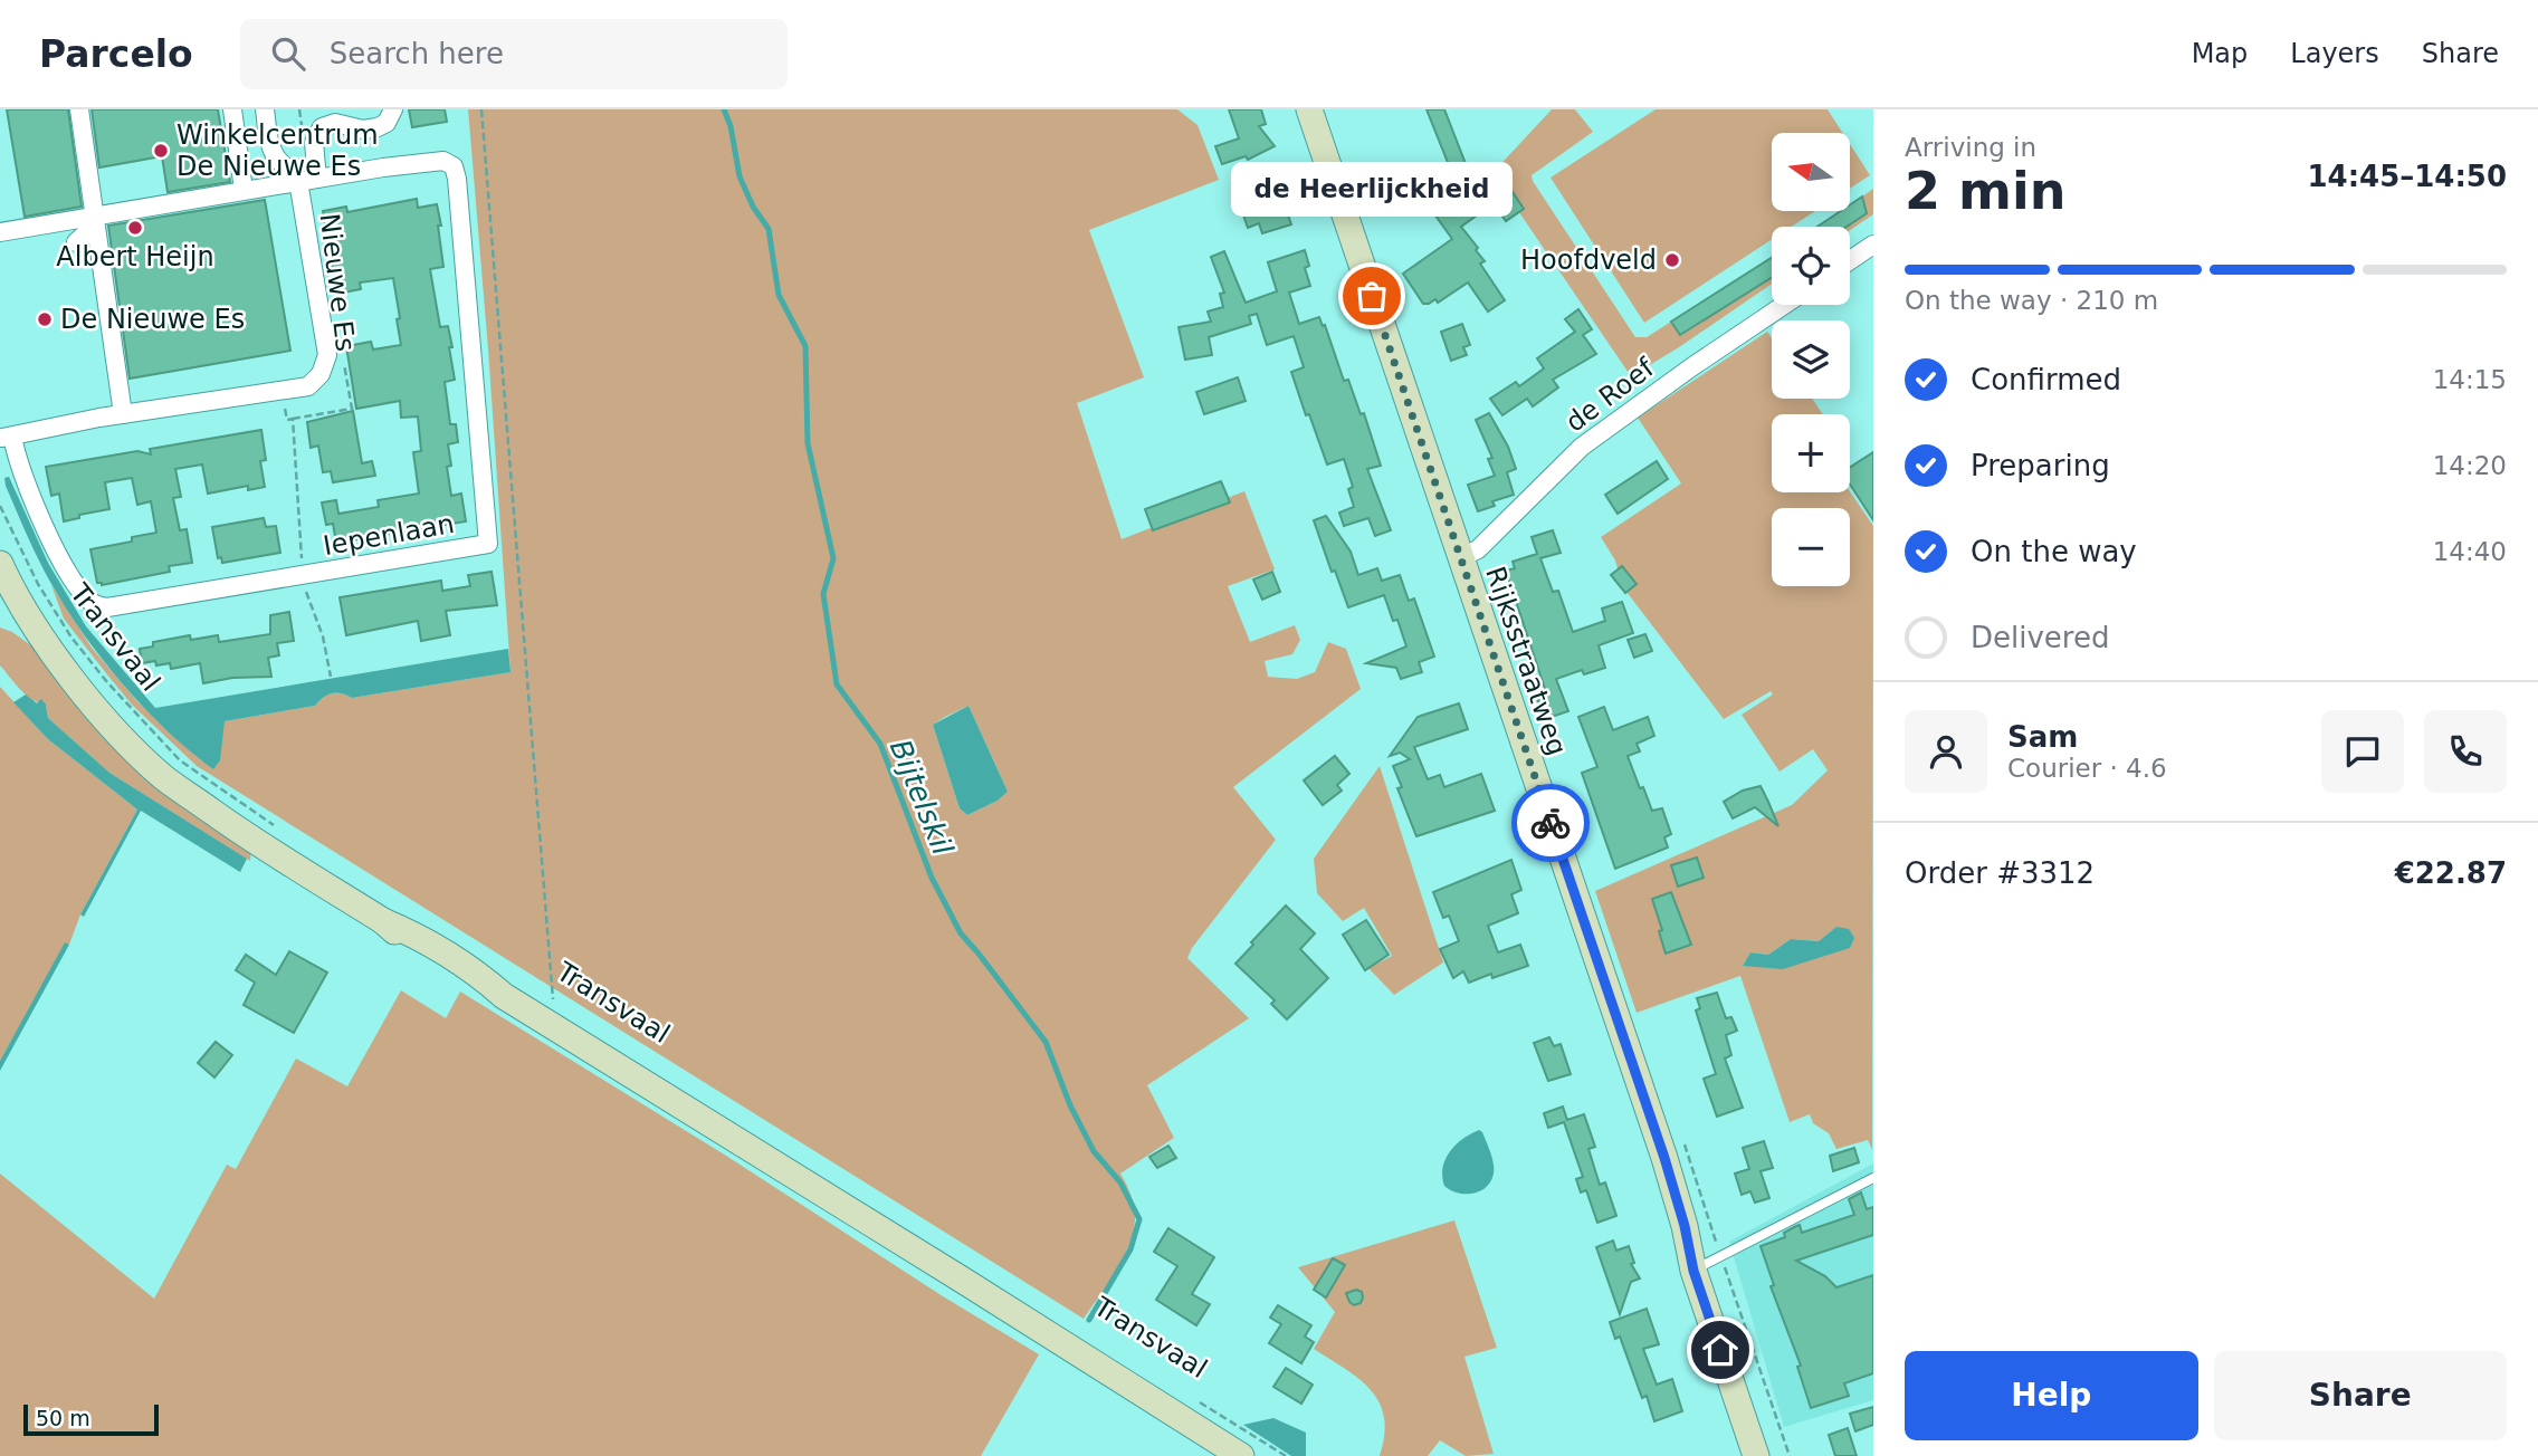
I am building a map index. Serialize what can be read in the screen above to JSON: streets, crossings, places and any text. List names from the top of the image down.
{
  "streets": {
    "street": [
      "Nieuwe Es",
      "de Roef",
      "Iepenlaan",
      "Transvaal",
      "Rijksstraatweg"
    ]
  },
  "crossings": [
    ["Nieuwe Es", "Iepenlaan"],
    ["de Roef", "Rijksstraatweg"]
  ],
  "water": ["Bijtelskil"],
  "places": [
    "Winkelcentrum De Nieuwe Es",
    "Albert Heijn",
    "Hoofdveld",
    "de Heerlijckheid",
    "De Nieuwe Es"
  ],
  "scale_bar": "50 m",
  "north": "left",
  "page": {
    "header": "Parcelo",
    "search": "Search here",
    "nav": ["Map", "Layers", "Share"],
    "heading": ["2 min", "Arriving in", "14:45–14:50"],
    "panel": [
      "Sam",
      "Courier · 4.6",
      "Order #3312",
      "€22.87"
    ],
    "map_buttons": ["+", "−"],
    "bubble": "de Heerlijckheid",
    "bar": "On the way · 210 m",
    "list": [
      ["Confirmed", "14:15"],
      ["Preparing", "14:20"],
      ["On the way", "14:40"],
      "Delivered"
    ],
    "buttons": ["Help", "Share"],
    "scale": "50 m"
  }
}
